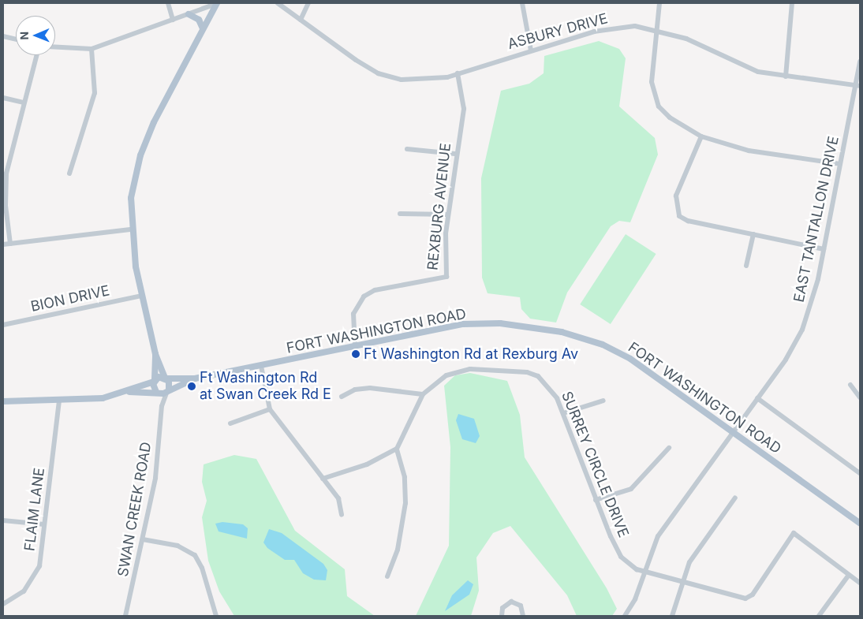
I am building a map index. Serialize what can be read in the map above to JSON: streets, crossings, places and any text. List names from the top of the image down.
{
  "streets": {
    "main road": ["FORT WASHINGTON ROAD"],
    "street": [
      "ASBURY DRIVE",
      "REXBURG AVENUE",
      "EAST TANTALLON DRIVE",
      "BION DRIVE",
      "SURREY CIRCLE DRIVE",
      "FLAIM LANE",
      "SWAN CREEK ROAD"
    ]
  },
  "crossings": [
    ["ASBURY DRIVE", "REXBURG AVENUE"],
    ["ASBURY DRIVE", "EAST TANTALLON DRIVE"],
    ["REXBURG AVENUE", "FORT WASHINGTON ROAD"],
    ["EAST TANTALLON DRIVE", "FORT WASHINGTON ROAD"],
    ["EAST TANTALLON DRIVE", "SURREY CIRCLE DRIVE"],
    ["FORT WASHINGTON ROAD", "SWAN CREEK ROAD"]
  ],
  "places": ["Ft Washington Rd at Rexburg Av", "Ft Washington Rd at Swan Creek Rd E"],
  "north": "left"
}
